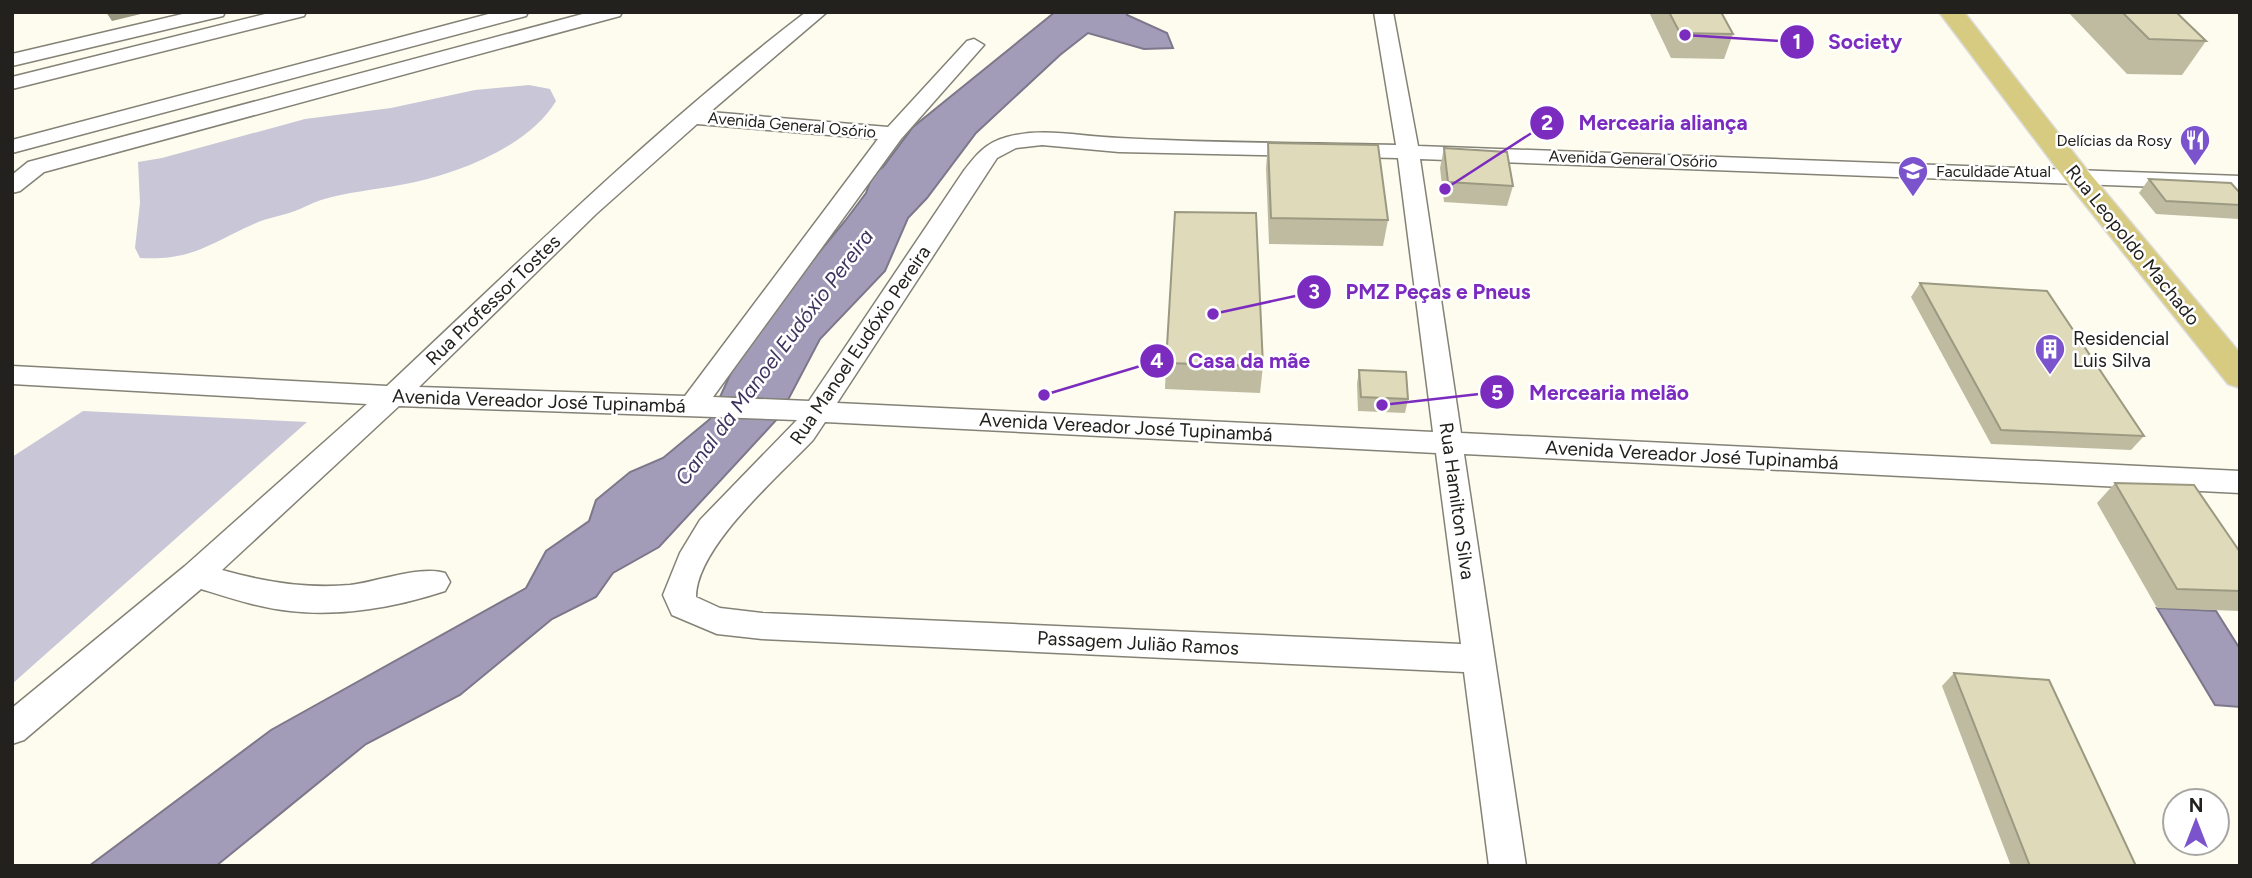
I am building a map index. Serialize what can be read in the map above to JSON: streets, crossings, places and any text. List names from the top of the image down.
{
  "streets": {
    "main road": ["Rua Leopoldo Machado"],
    "street": [
      "Avenida General Osório",
      "Rua Professor Tostes",
      "Rua Manoel Eudóxio Pereira",
      "Avenida Vereador José Tupinambá",
      "Rua Hamilton Silva",
      "Passagem Julião Ramos"
    ]
  },
  "crossings": [
    ["Avenida General Osório", "Rua Leopoldo Machado"],
    ["Avenida General Osório", "Rua Professor Tostes"],
    ["Avenida General Osório", "Rua Manoel Eudóxio Pereira"],
    ["Avenida General Osório", "Rua Hamilton Silva"],
    ["Rua Professor Tostes", "Avenida Vereador José Tupinambá"],
    ["Rua Manoel Eudóxio Pereira", "Avenida Vereador José Tupinambá"],
    ["Rua Manoel Eudóxio Pereira", "Passagem Julião Ramos"],
    ["Avenida Vereador José Tupinambá", "Rua Hamilton Silva"],
    ["Rua Hamilton Silva", "Passagem Julião Ramos"]
  ],
  "water": ["Canal da Manoel Eudóxio Pereira"],
  "places": {
    "other": [
      "Society",
      "Mercearia aliança",
      "PMZ Peças e Pneus",
      "Casa da mãe",
      "Mercearia melão"
    ],
    "restaurant": ["Delícias da Rosy"],
    "school or university": ["Faculdade Atual"],
    "building": ["Residencial Luis Silva"]
  },
  "north": "top"
}
